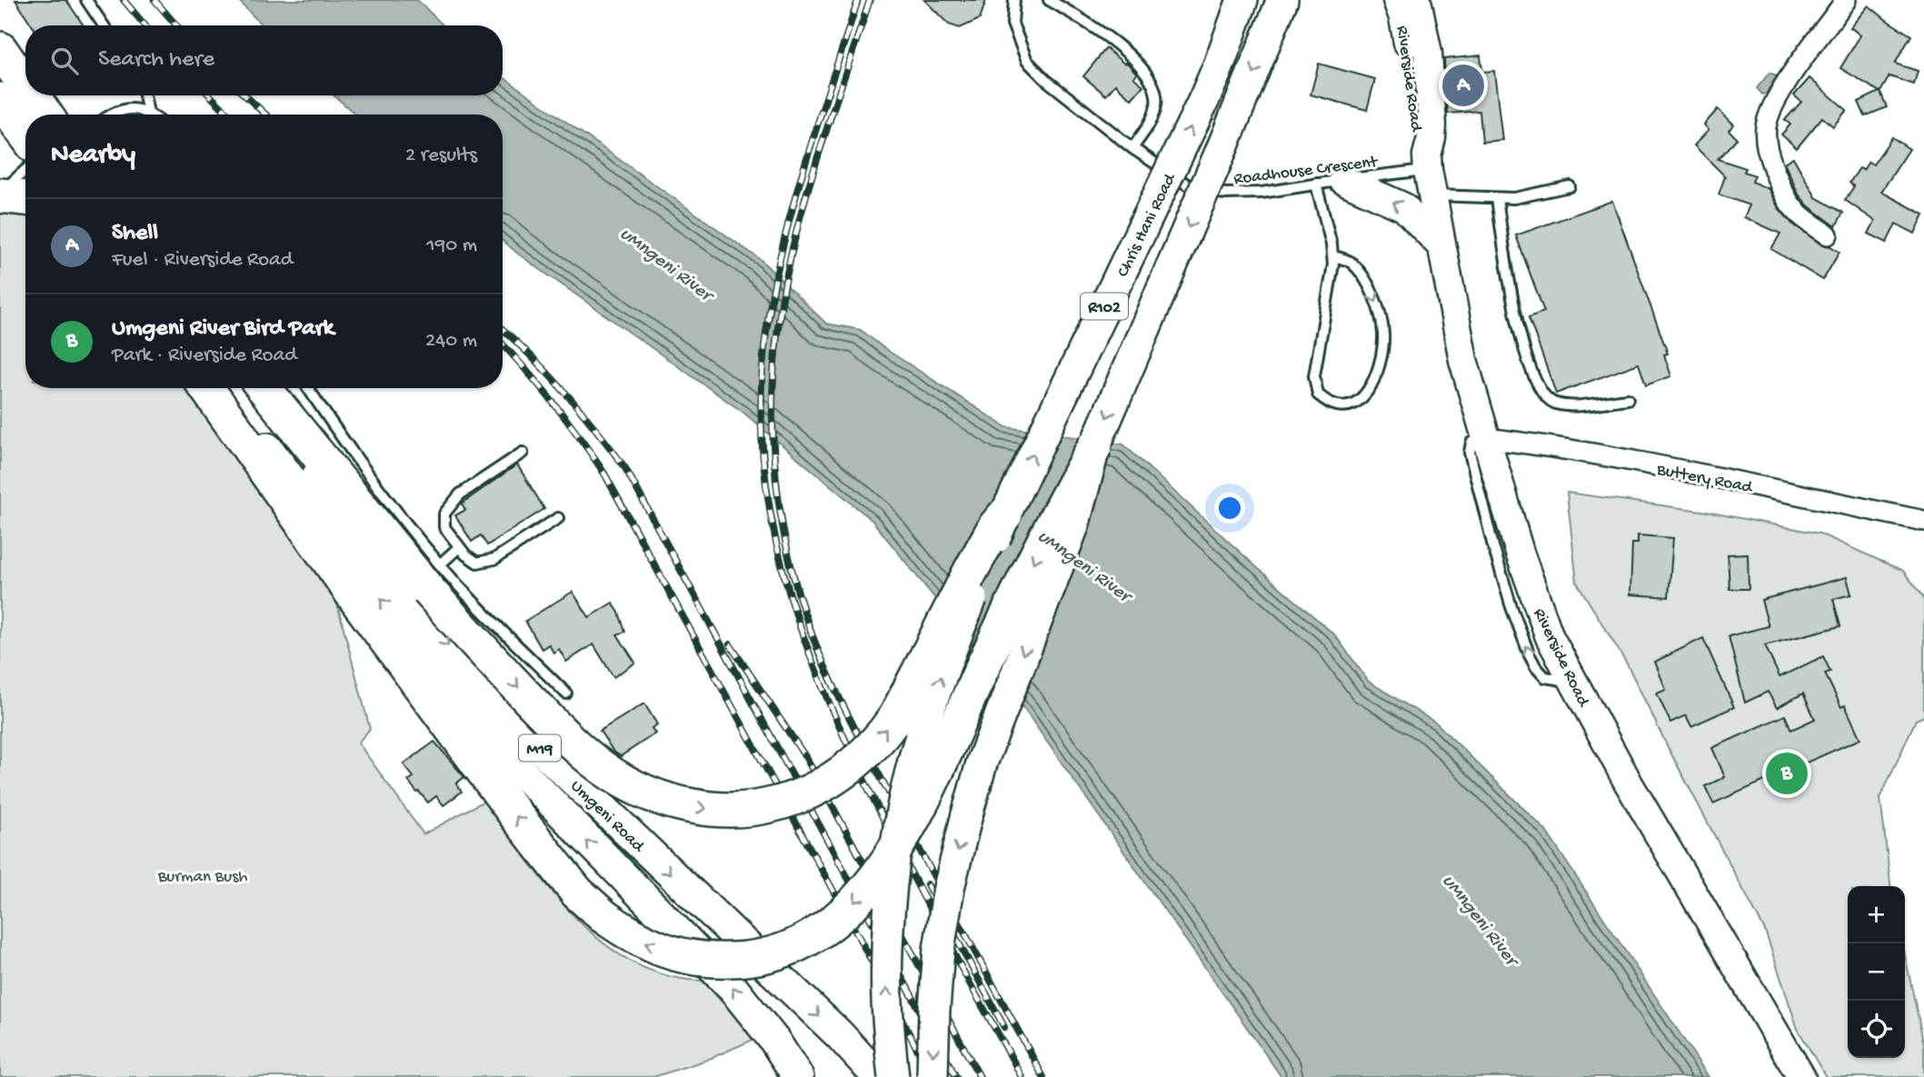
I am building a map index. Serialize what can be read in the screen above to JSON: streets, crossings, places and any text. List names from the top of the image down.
{
  "streets": {
    "main road": [
      "Riverside Road",
      "Chris Hani Road",
      "R102",
      "M19",
      "Umgeni Road"
    ],
    "street": ["Buttery Road"],
    "lane": ["Roadhouse Crescent"]
  },
  "crossings": [
    ["Riverside Road", "Roadhouse Crescent"],
    ["Riverside Road", "Buttery Road"]
  ],
  "water": ["uMngeni River"],
  "parks": ["Burman Bush"],
  "page": {
    "search": "Search here",
    "pins": ["A", "B"],
    "heading": ["Nearby", "2 results"],
    "list": [
      {
        "mark": "A",
        "name": "Shell",
        "note": "Fuel · Riverside Road",
        "value": "190 m"
      },
      {
        "mark": "B",
        "name": "Umgeni River Bird Park",
        "note": "Park · Riverside Road",
        "value": "240 m"
      }
    ],
    "map_buttons": ["+", "−"]
  }
}
